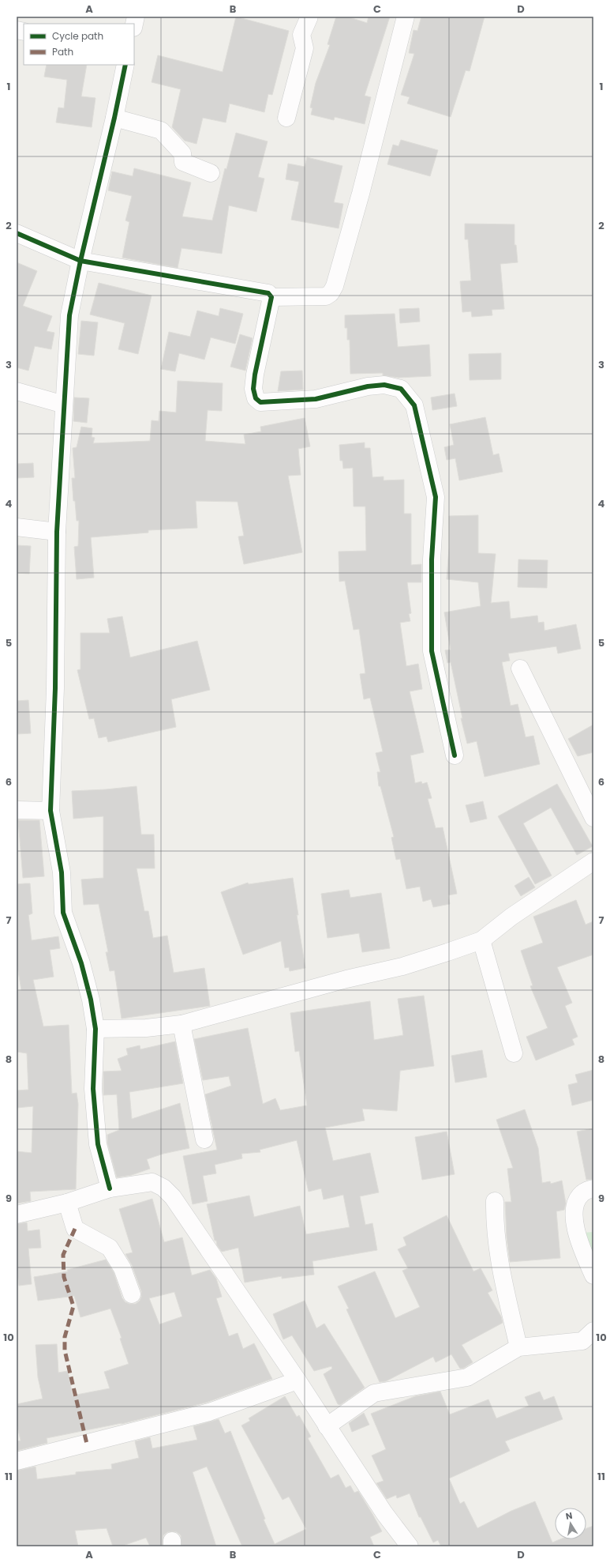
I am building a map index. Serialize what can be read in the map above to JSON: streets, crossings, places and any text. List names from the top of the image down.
{
  "legend": ["Cycle path", "Path"],
  "north": "top",
  "grid": {
    "columns": [
      "A",
      "B",
      "C",
      "D"
    ],
    "rows": [
      "1",
      "2",
      "3",
      "4",
      "5",
      "6",
      "7",
      "8",
      "9",
      "10",
      "11"
    ]
  }
}
